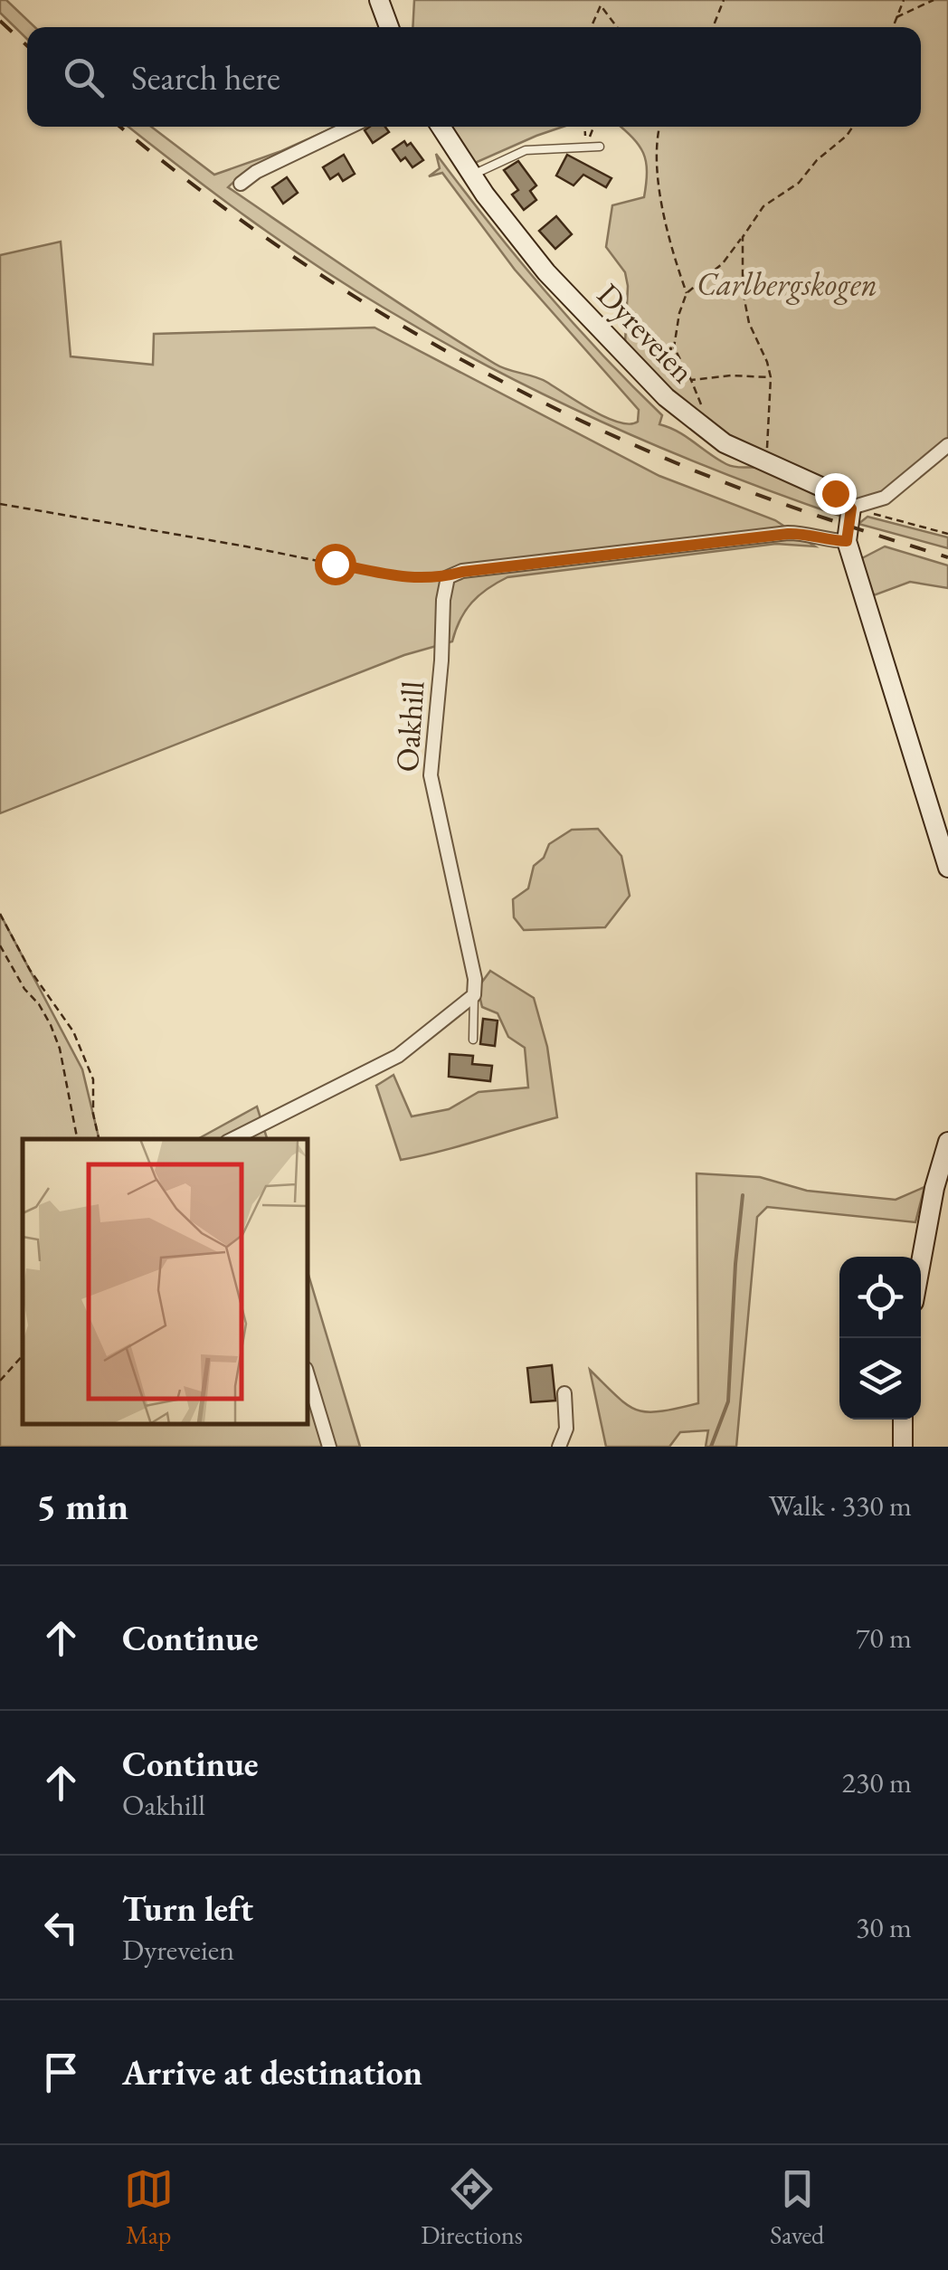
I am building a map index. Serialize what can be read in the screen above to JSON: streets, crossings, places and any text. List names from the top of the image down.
{
  "streets": {
    "main road": ["Dyreveien"],
    "street": ["Oakhill"]
  },
  "parks": ["Carlbergskogen"],
  "page": {
    "search": "Search here",
    "heading": ["5 min", "Walk · 330 m"],
    "list": [
      ["Continue", "70 m"],
      ["Continue", "Oakhill", "230 m"],
      ["Turn left", "Dyreveien", "30 m"],
      "Arrive at destination"
    ],
    "nav": ["Map", "Directions", "Saved"]
  }
}
